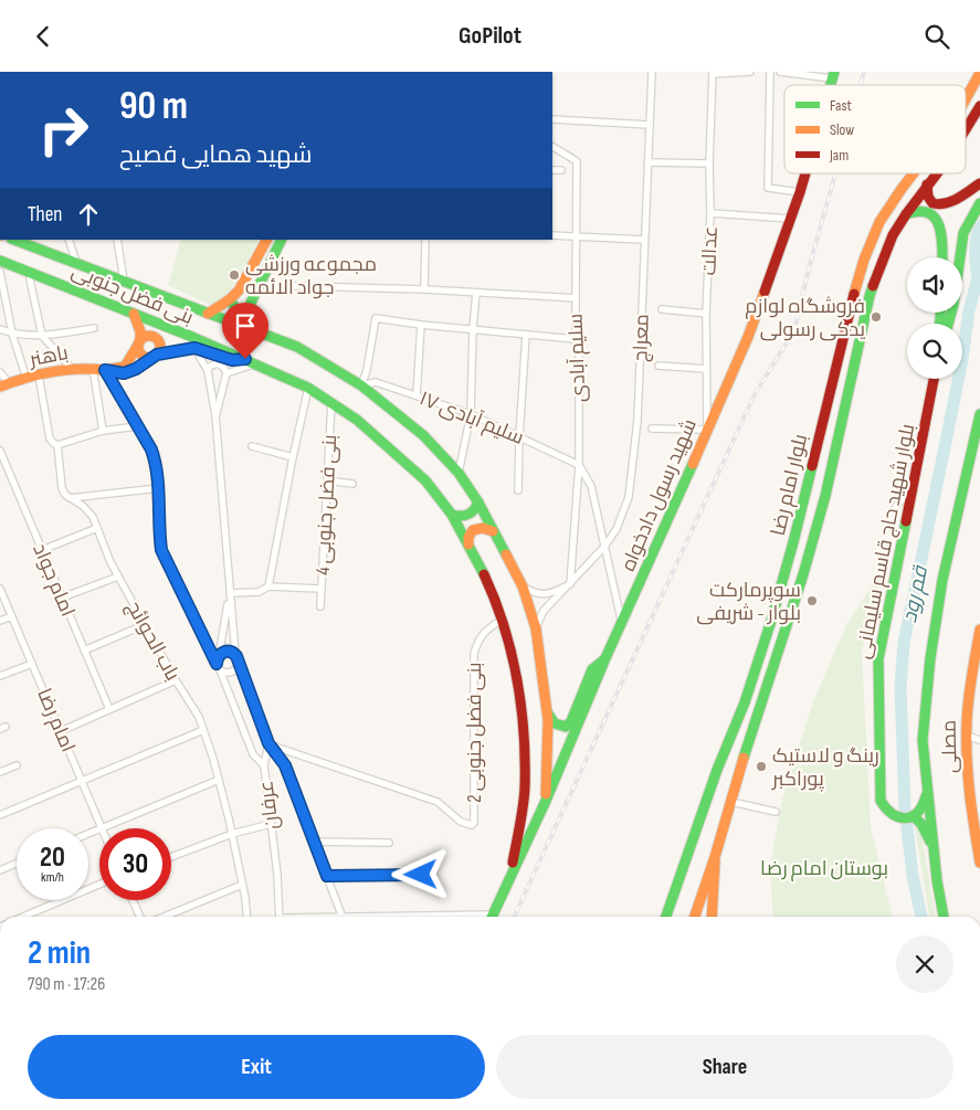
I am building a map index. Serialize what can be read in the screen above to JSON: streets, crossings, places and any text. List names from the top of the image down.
{
  "streets": {
    "main road": [
      "بنی فضل جنوبی",
      "باهنر",
      "بلوار امام رضا",
      "شهید رسول دادخواه",
      "بلوار شهید حاج قاسم سلیمانی",
      "مصلی"
    ],
    "street": [
      "عدالت",
      "معراج",
      "سلیم آبادی",
      "سلیم آبادی ۱۷",
      "بنی فضل جنوبی 4",
      "امام جواد",
      "باب الحوائج",
      "امام رضا",
      "بنی فضل جنوبی 2",
      "عرفان"
    ]
  },
  "crossings": [
    ["عدالت", "شهید رسول دادخواه"],
    ["بنی فضل جنوبی", "معراج"],
    ["بنی فضل جنوبی", "باهنر"],
    ["بنی فضل جنوبی", "سلیم آبادی ۱۷"],
    ["بنی فضل جنوبی", "شهید رسول دادخواه"],
    ["بنی فضل جنوبی", "بنی فضل جنوبی 4"],
    ["بنی فضل جنوبی", "بنی فضل جنوبی 2"],
    ["معراج", "سلیم آبادی"],
    ["باهنر", "عرفان"],
    ["سلیم آبادی", "سلیم آبادی ۱۷"]
  ],
  "water": ["قم رود"],
  "parks": ["بوستان امام رضا"],
  "places": [
    "مجموعه ورزشی جواد الائمه",
    "فروشگاه لوازم یدکی رسولی",
    "سوپرمارکت بلوار - شریفی",
    "رینگ و لاستیک پوراکبر"
  ],
  "legend": ["Fast", "Slow", "Jam"],
  "page": {
    "header": "GoPilot",
    "turn": ["90 m", "شهید همایی فصیح"],
    "then": "Then",
    "speed": "20 km/h",
    "limit": "30",
    "heading": ["2 min", "790 m · 17:26"],
    "buttons": ["Exit", "Share"]
  }
}
